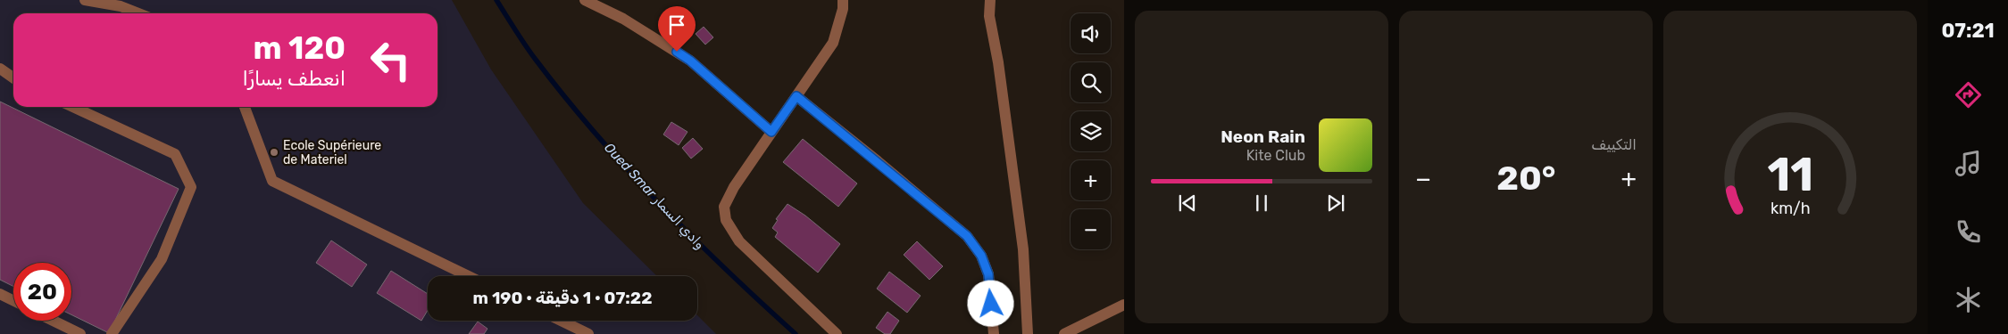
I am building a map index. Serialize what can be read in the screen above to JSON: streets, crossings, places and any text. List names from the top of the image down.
{
  "water": ["Oued Smar وادي السمار"],
  "places": ["Ecole Supérieure de Materiel"],
  "page": {
    "tabs": "07:21",
    "tile": "التكييف",
    "map_buttons": ["+", "−"],
    "turn": ["120 m", "انعطف يسارًا"],
    "song": ["Neon Rain", "Kite Club"],
    "heat": ["−", "20°", "+"],
    "limit": "20",
    "trip": "07:22 · 1 دقيقة · 190 m",
    "gauge": ["11", "km/h"]
  }
}
